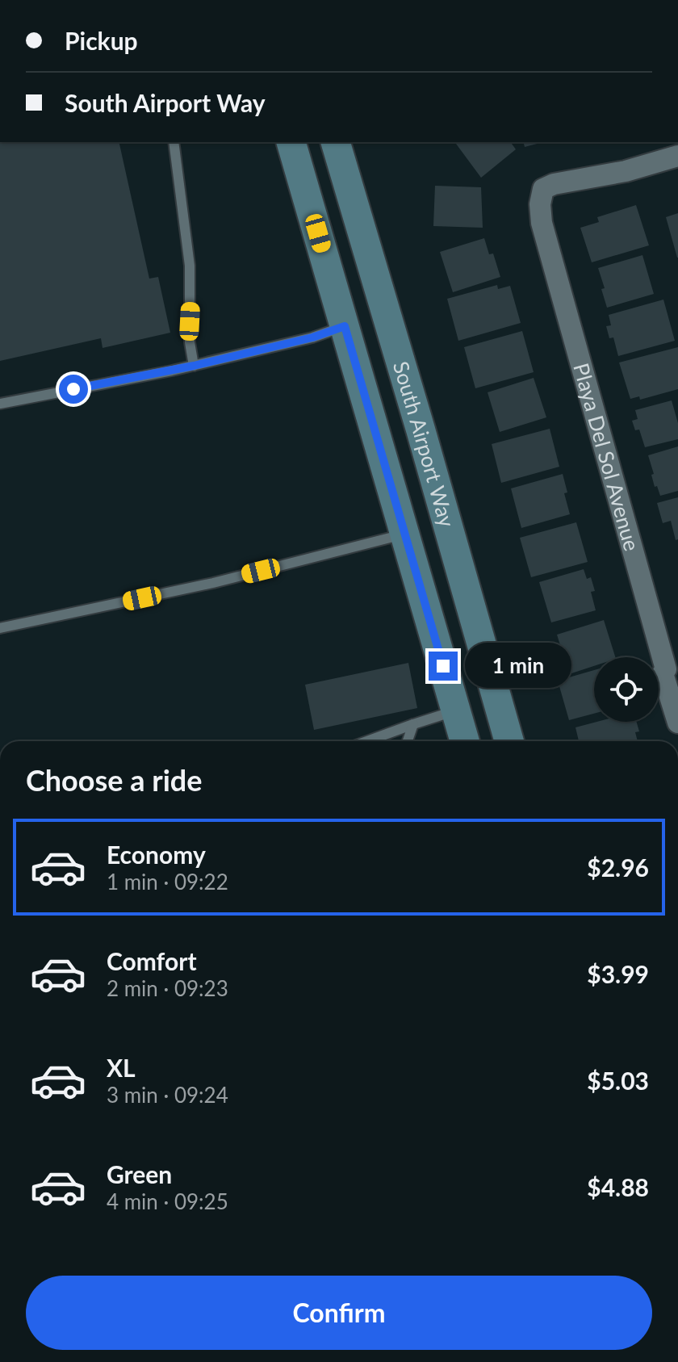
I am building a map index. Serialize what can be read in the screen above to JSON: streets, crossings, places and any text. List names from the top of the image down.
{
  "streets": {
    "main road": ["South Airport Way"],
    "street": ["Playa Del Sol Avenue"]
  },
  "page": {
    "banner": ["Pickup", "South Airport Way"],
    "bubble": "1 min",
    "heading": "Choose a ride",
    "list": [
      {
        "name": "Economy",
        "note": "1 min · 09:22",
        "value": "$2.96"
      },
      {
        "name": "Comfort",
        "note": "2 min · 09:23",
        "value": "$3.99"
      },
      {
        "name": "XL",
        "note": "3 min · 09:24",
        "value": "$5.03"
      },
      {
        "name": "Green",
        "note": "4 min · 09:25",
        "value": "$4.88"
      }
    ],
    "buttons": "Confirm"
  }
}
